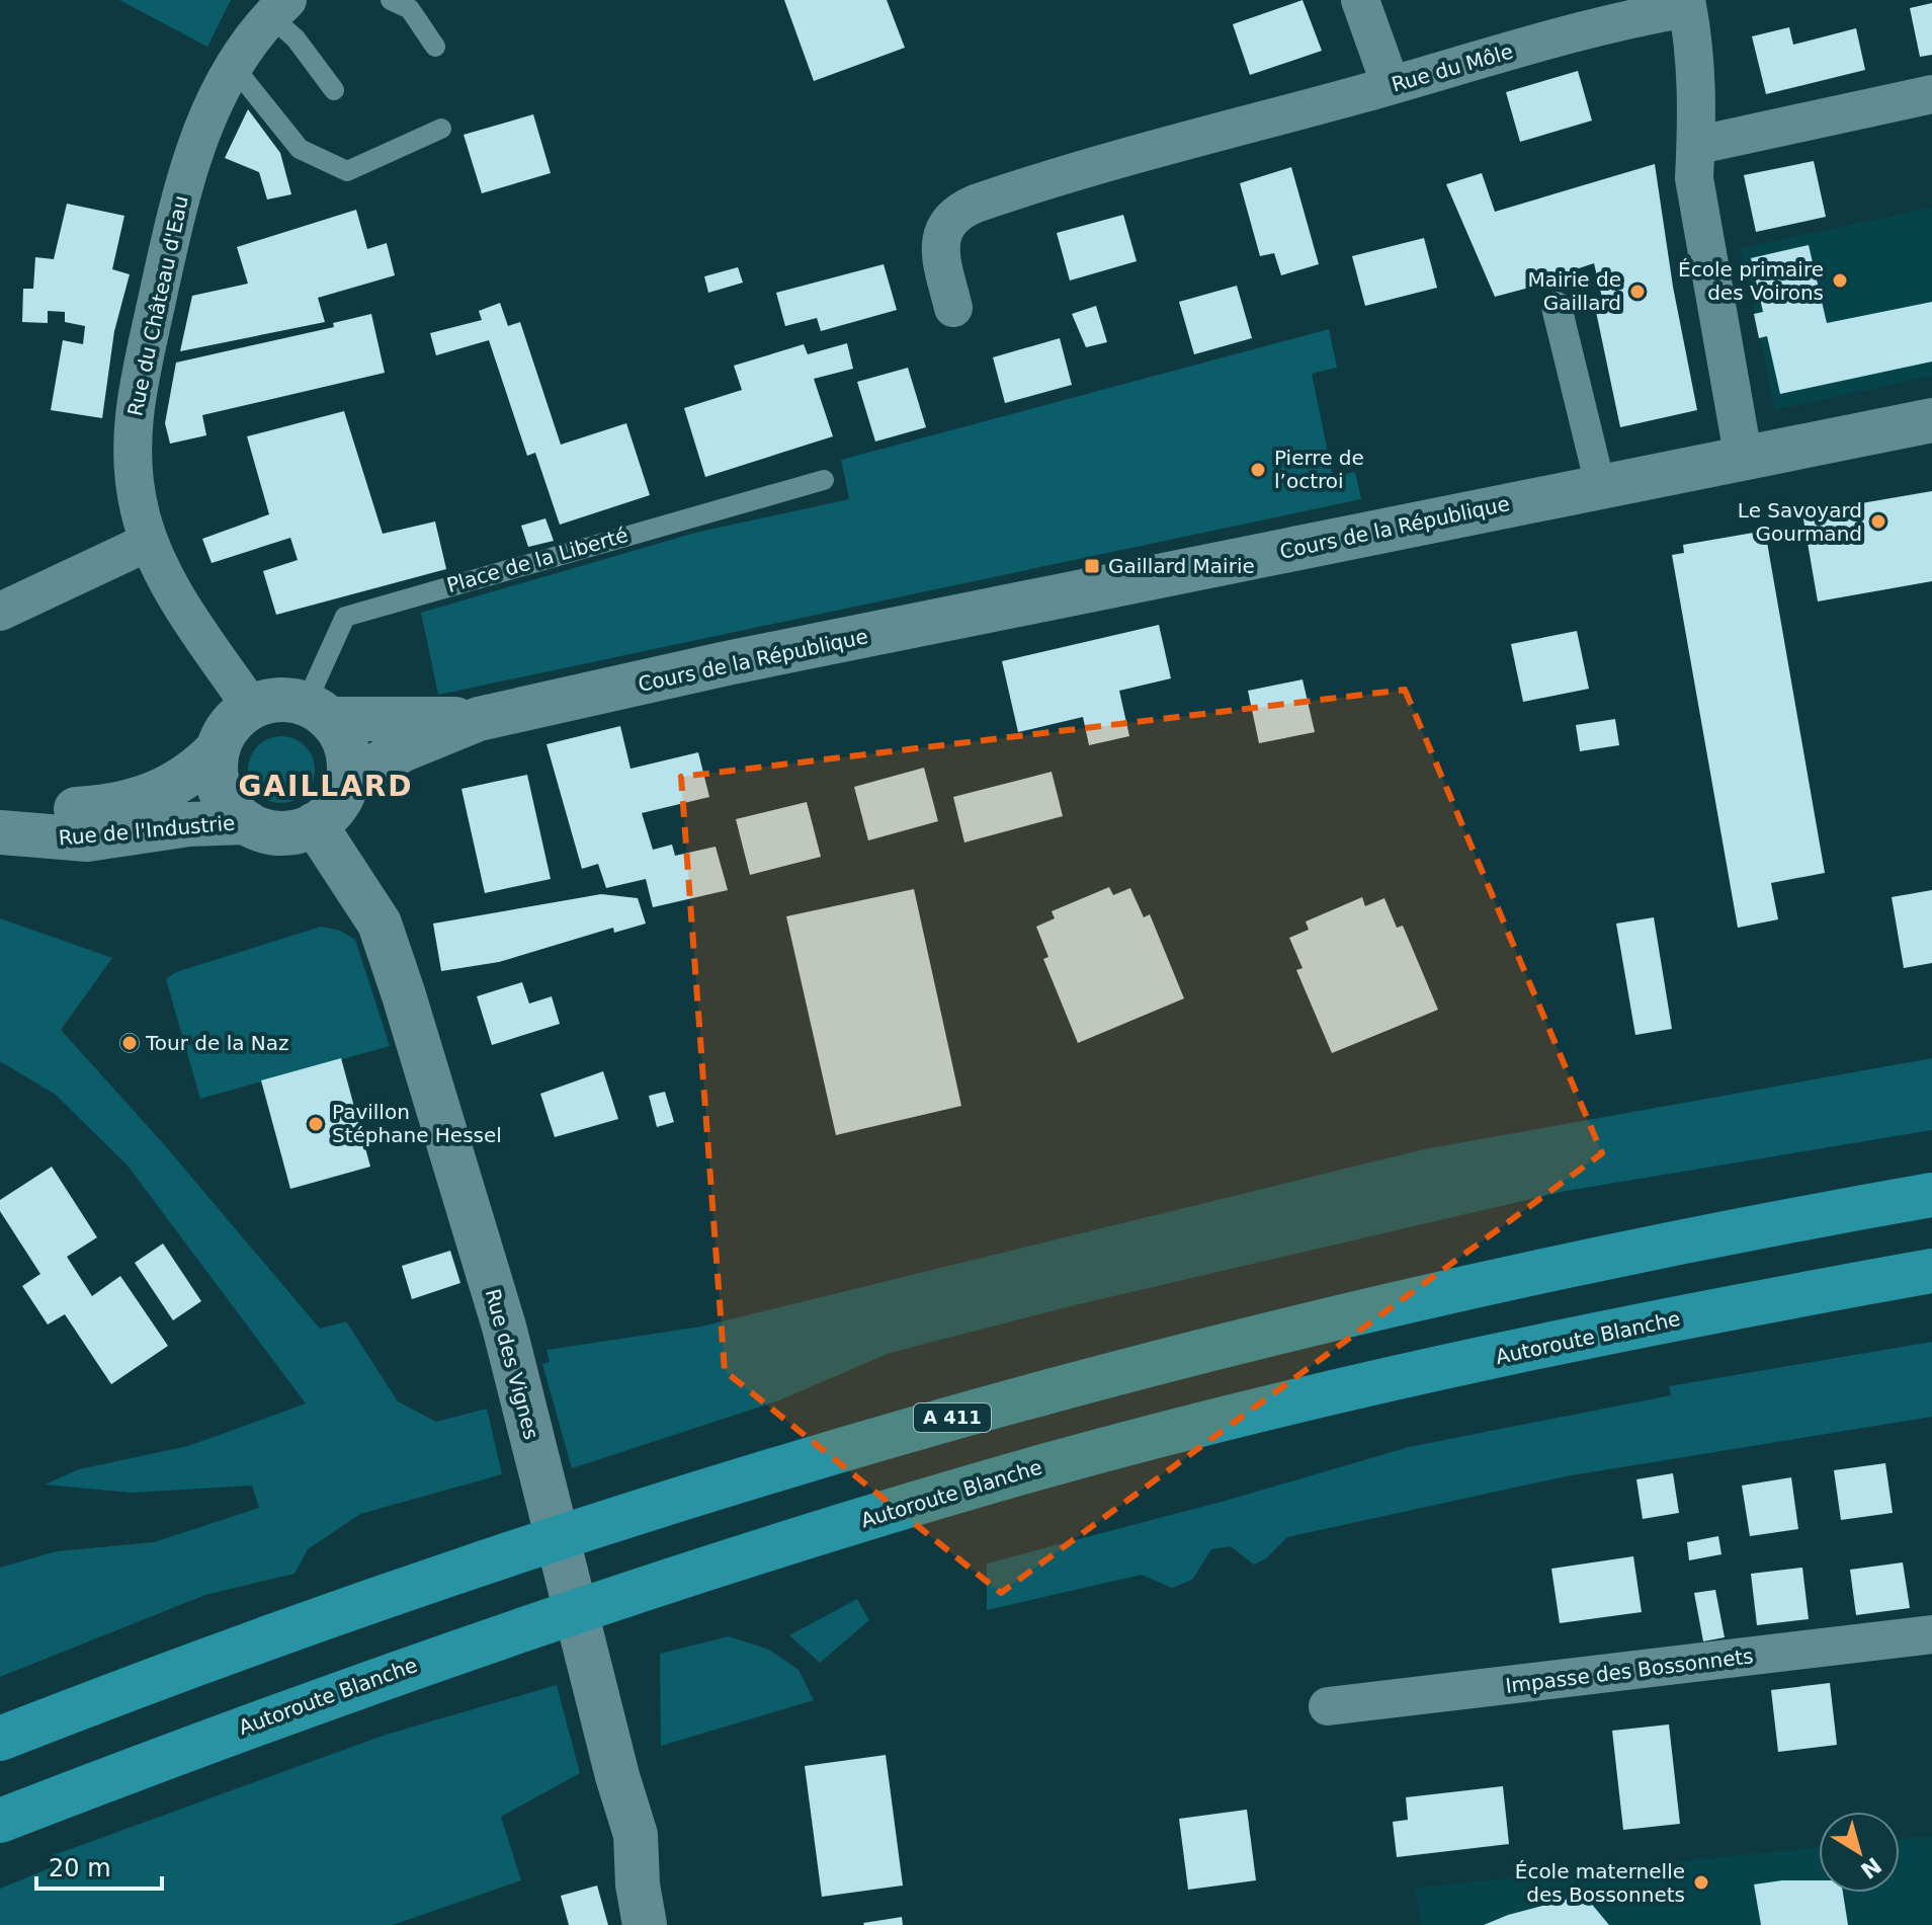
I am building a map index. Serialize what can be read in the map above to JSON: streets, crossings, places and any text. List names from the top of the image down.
{
  "streets": {
    "highway": ["Autoroute Blanche", "A 411"],
    "street": [
      "Rue du Môle",
      "Rue du Château d'Eau",
      "Cours de la République",
      "Rue de l'Industrie",
      "Rue des Vignes",
      "Impasse des Bossonnets"
    ],
    "lane": ["Place de la Liberté"]
  },
  "crossings": [
    ["Rue du Môle", "Cours de la République"],
    ["Rue du Château d'Eau", "Cours de la République"],
    ["Rue du Château d'Eau", "Place de la Liberté"],
    ["Rue du Château d'Eau", "Rue de l'Industrie"],
    ["Rue du Château d'Eau", "Rue des Vignes"],
    ["Cours de la République", "Place de la Liberté"],
    ["Cours de la République", "Rue de l'Industrie"],
    ["Cours de la République", "Rue des Vignes"],
    ["Place de la Liberté", "Rue de l'Industrie"],
    ["Place de la Liberté", "Rue des Vignes"],
    ["Rue de l'Industrie", "Rue des Vignes"]
  ],
  "districts": ["GAILLARD"],
  "places": {
    "other": [
      "École primaire des Voirons",
      "Mairie de Gaillard",
      "Pierre de l’octroi",
      "Le Savoyard Gourmand",
      "Tour de la Naz",
      "Pavillon Stéphane Hessel",
      "École maternelle des Bossonnets"
    ],
    "transit": ["Gaillard Mairie"]
  },
  "scale_bar": "20 m",
  "north": "bottom right"
}
